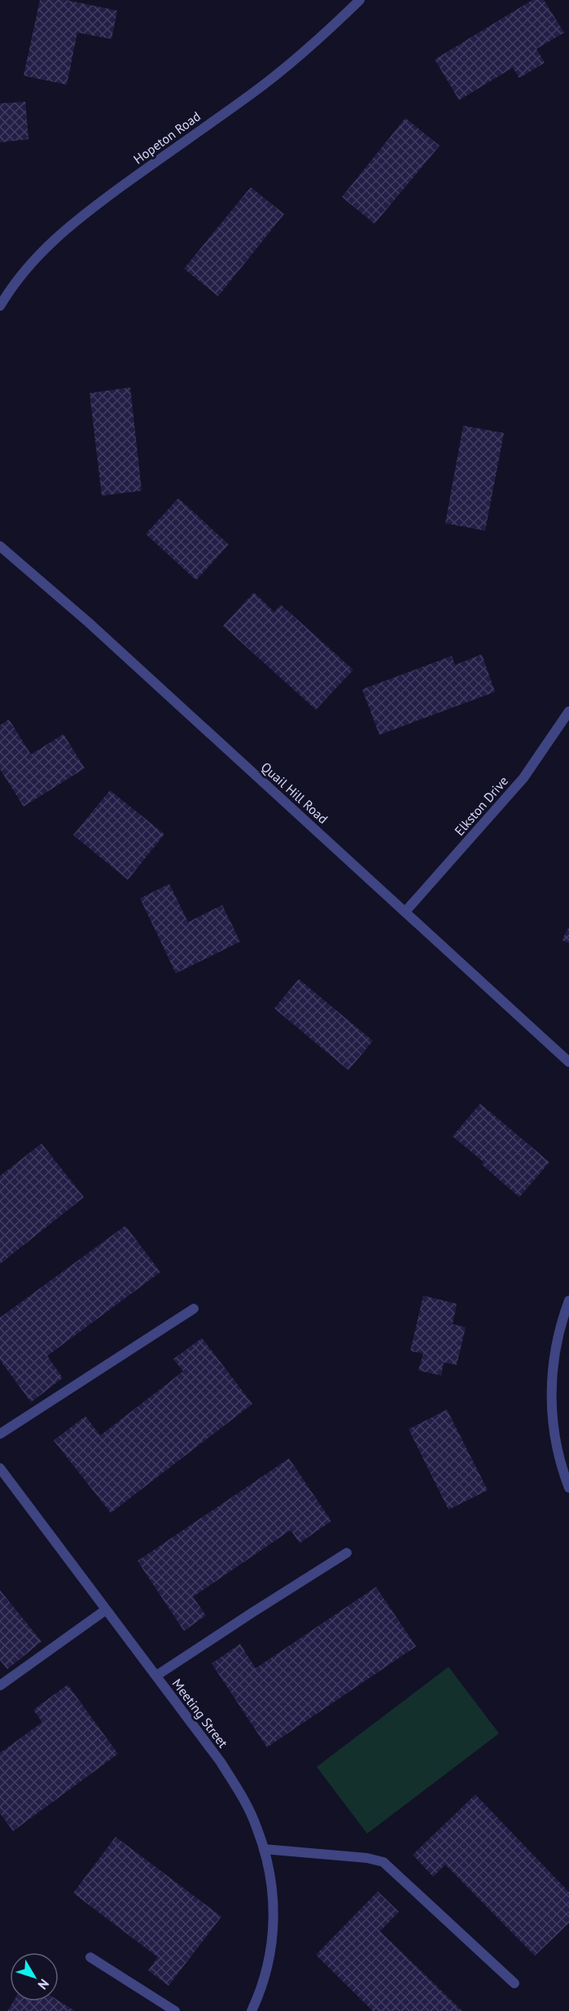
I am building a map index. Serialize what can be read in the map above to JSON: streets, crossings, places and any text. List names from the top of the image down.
{
  "streets": {
    "street": [
      "Hopeton Road",
      "Quail Hill Road",
      "Elkston Drive",
      "Meeting Street"
    ]
  },
  "crossings": [
    ["Quail Hill Road", "Elkston Drive"]
  ],
  "north": "bottom right"
}
